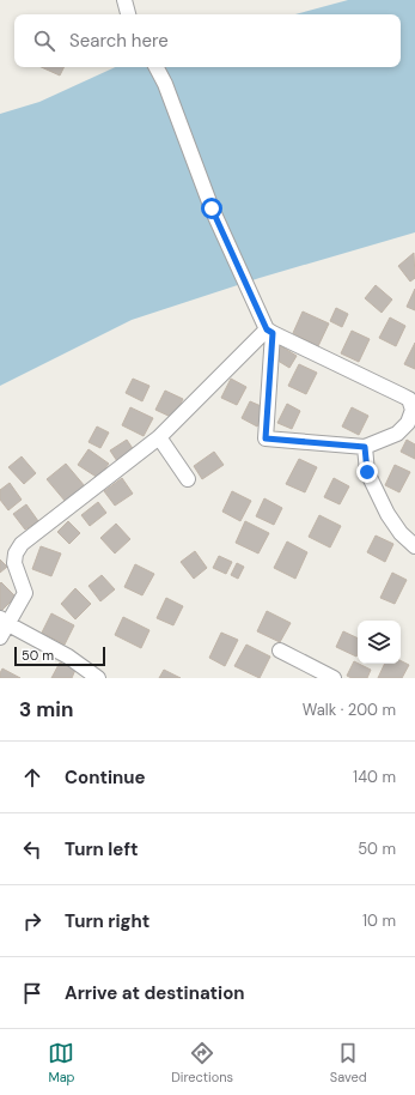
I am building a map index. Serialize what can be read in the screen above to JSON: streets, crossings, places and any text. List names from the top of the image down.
{
  "scale_bar": "50 m",
  "page": {
    "search": "Search here",
    "scale": "50 m",
    "heading": ["3 min", "Walk · 200 m"],
    "list": [
      ["Continue", "140 m"],
      ["Turn left", "50 m"],
      ["Turn right", "10 m"],
      "Arrive at destination"
    ],
    "nav": ["Map", "Directions", "Saved"]
  }
}
